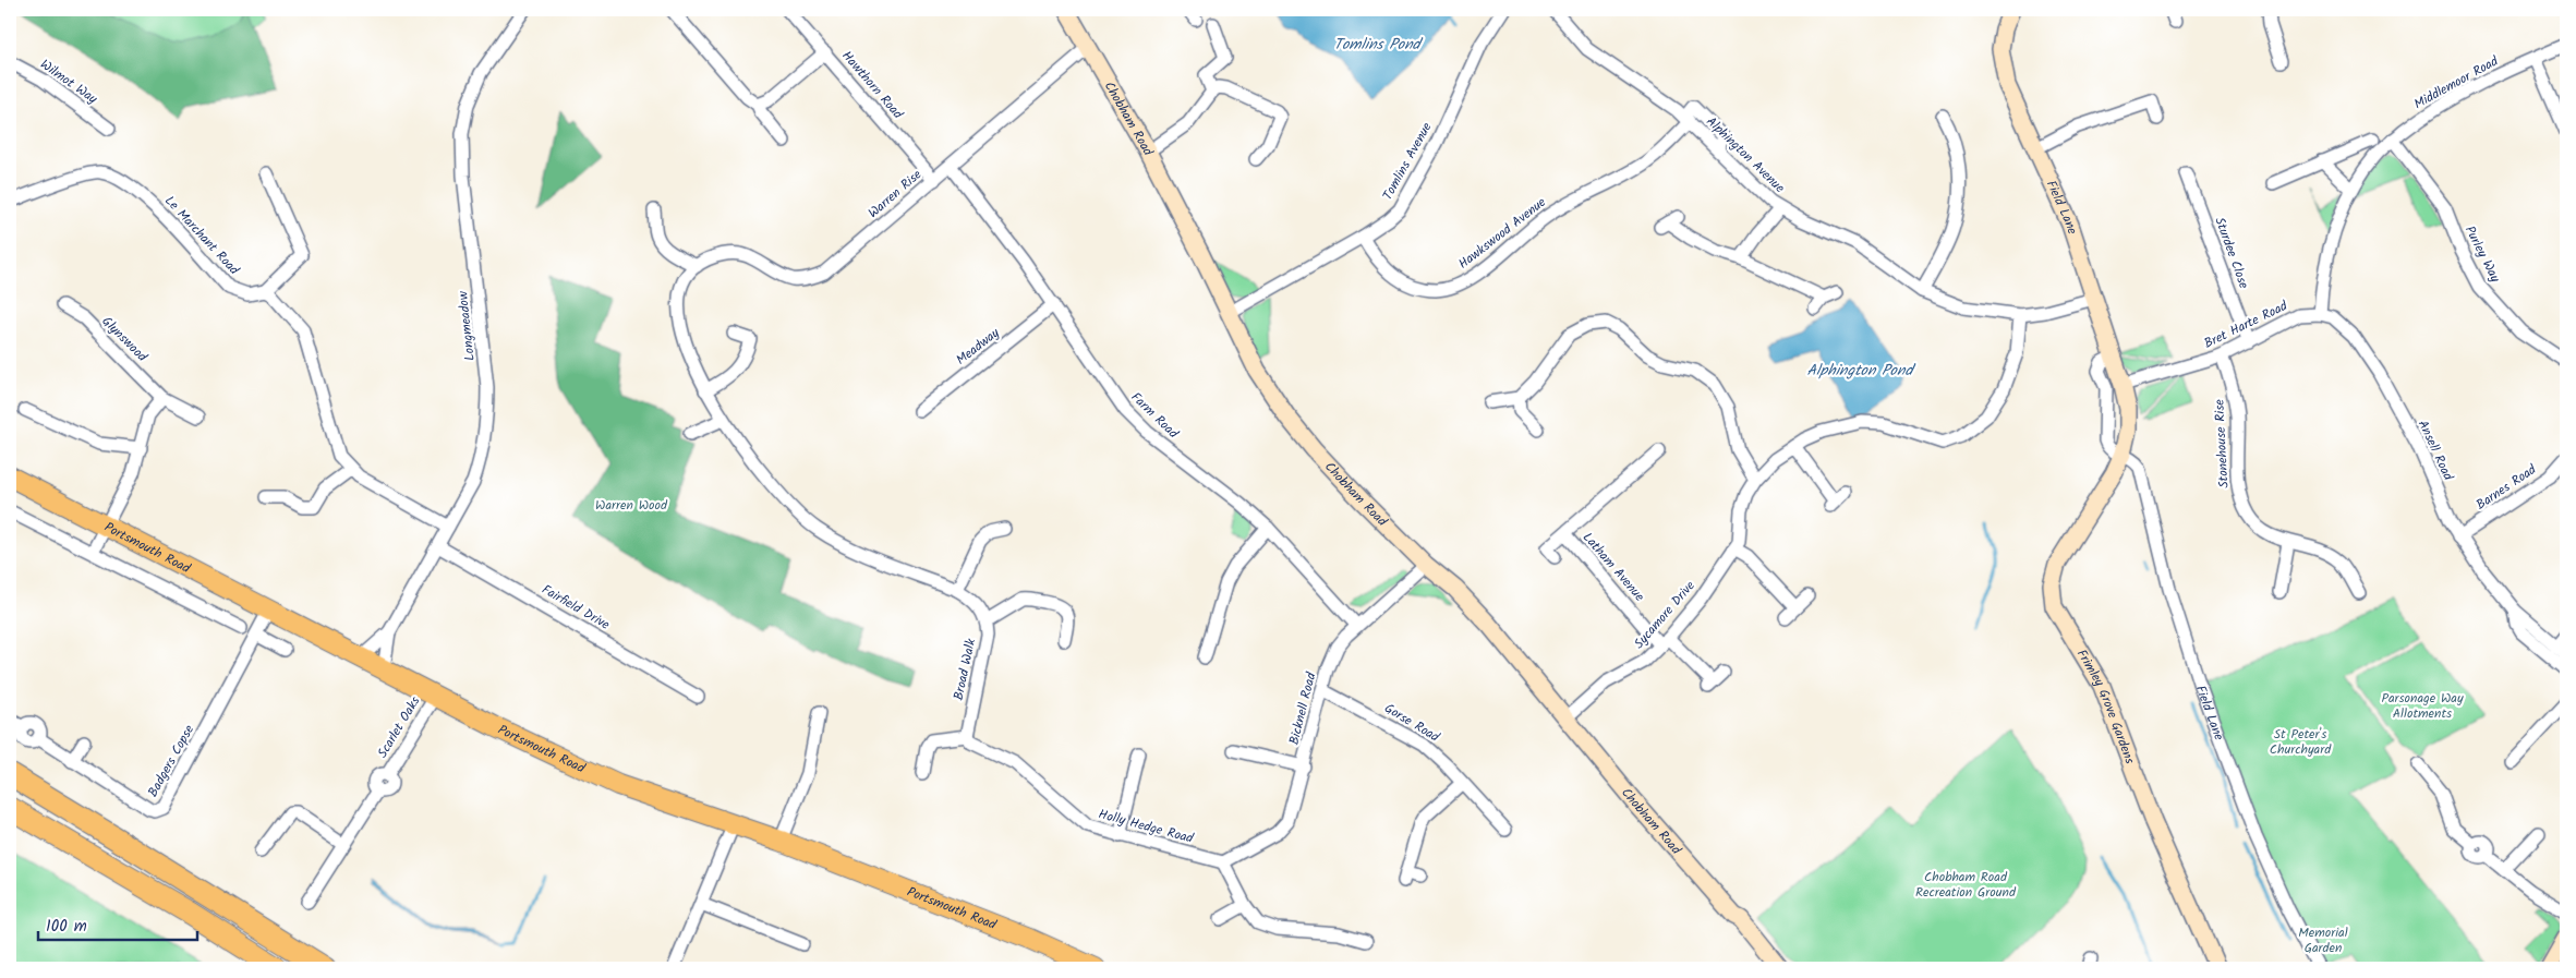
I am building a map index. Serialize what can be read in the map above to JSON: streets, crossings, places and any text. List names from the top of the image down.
{
  "streets": {
    "main road": [
      "Chobham Road",
      "Field Lane",
      "Portsmouth Road",
      "Frimley Grove Gardens"
    ],
    "street": [
      "Wilmot Way",
      "Middlemoor Road",
      "Hawthorn Road",
      "Alphington Avenue",
      "Tomlins Avenue",
      "Warren Rise",
      "Hawkswood Avenue",
      "Le Marchant Road",
      "Sturdee Close",
      "Purley Way",
      "Bret Harte Road",
      "Longmeadow",
      "Glynswood",
      "Meadway",
      "Farm Road",
      "Stonehouse Rise",
      "Ansell Road",
      "Barnes Road",
      "Latham Avenue",
      "Fairfield Drive",
      "Sycamore Drive",
      "Broad Walk",
      "Bicknell Road",
      "Gorse Road",
      "Scarlet Oaks",
      "Badgers Copse",
      "Holly Hedge Road"
    ]
  },
  "crossings": [
    ["Middlemoor Road", "Purley Way"],
    ["Middlemoor Road", "Bret Harte Road"],
    ["Middlemoor Road", "Ansell Road"],
    ["Hawthorn Road", "Warren Rise"],
    ["Chobham Road", "Tomlins Avenue"],
    ["Chobham Road", "Warren Rise"],
    ["Chobham Road", "Sycamore Drive"],
    ["Chobham Road", "Bicknell Road"],
    ["Alphington Avenue", "Field Lane"],
    ["Alphington Avenue", "Hawkswood Avenue"],
    ["Tomlins Avenue", "Hawkswood Avenue"],
    ["Warren Rise", "Farm Road"],
    ["Field Lane", "Bret Harte Road"],
    ["Field Lane", "Frimley Grove Gardens"],
    ["Sturdee Close", "Bret Harte Road"],
    ["Bret Harte Road", "Stonehouse Rise"],
    ["Bret Harte Road", "Ansell Road"],
    ["Longmeadow", "Fairfield Drive"],
    ["Meadway", "Farm Road"],
    ["Farm Road", "Bicknell Road"],
    ["Ansell Road", "Barnes Road"],
    ["Portsmouth Road", "Scarlet Oaks"],
    ["Portsmouth Road", "Badgers Copse"],
    ["Latham Avenue", "Sycamore Drive"],
    ["Broad Walk", "Holly Hedge Road"],
    ["Bicknell Road", "Gorse Road"],
    ["Bicknell Road", "Holly Hedge Road"]
  ],
  "water": ["Tomlins Pond", "Alphington Pond"],
  "parks": [
    "Warren Wood",
    "Parsonage Way Allotments",
    "St Peter's Churchyard",
    "Chobham Road Recreation Ground",
    "Memorial Garden"
  ],
  "scale_bar": "100 m"
}
